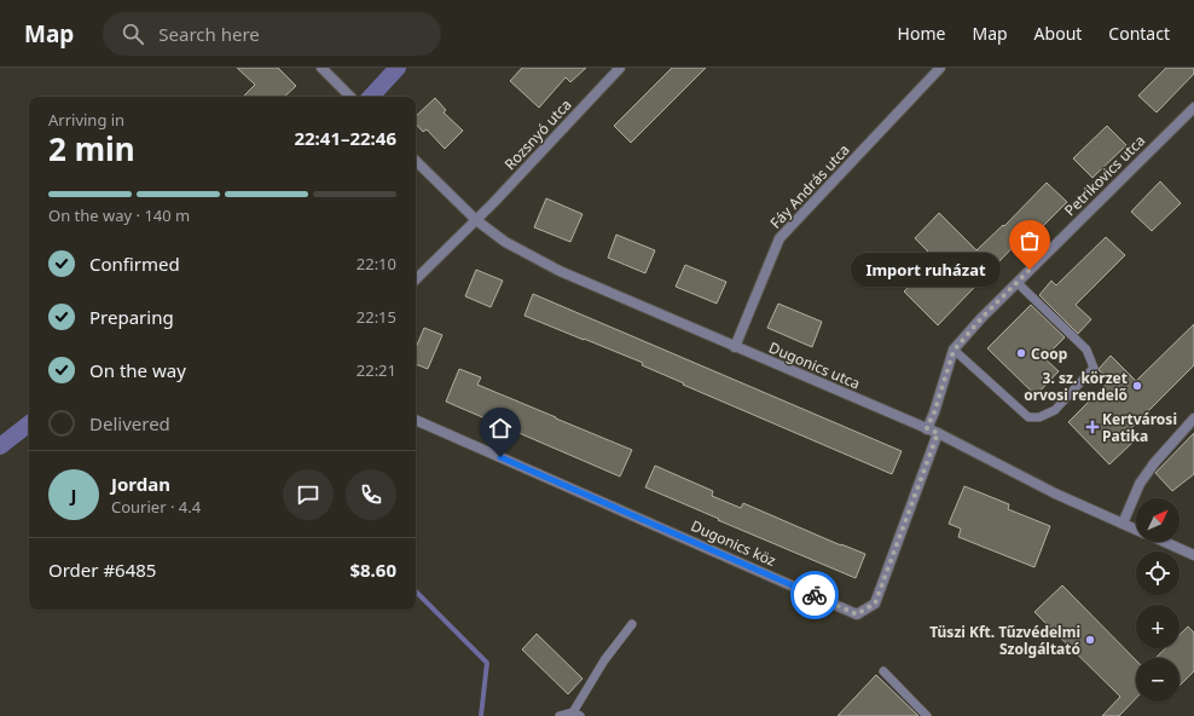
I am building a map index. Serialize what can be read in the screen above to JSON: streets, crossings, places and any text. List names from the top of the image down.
{
  "streets": {
    "street": [
      "Rozsnyó utca",
      "Petrikovics utca",
      "Fáy András utca",
      "Dugonics utca",
      "Dugonics köz"
    ]
  },
  "crossings": [
    ["Rozsnyó utca", "Dugonics utca"],
    ["Petrikovics utca", "Dugonics utca"],
    ["Fáy András utca", "Dugonics utca"],
    ["Dugonics utca", "Dugonics köz"]
  ],
  "places": {
    "other": [
      "Import ruházat",
      "Coop",
      "3. sz. körzet orvosi rendelő",
      "Tüszi Kft. Tűzvédelmi Szolgáltató"
    ],
    "health": ["Kertvárosi Patika"]
  },
  "north": "top right",
  "page": {
    "header": "Map",
    "search": "Search here",
    "nav": [
      "Home",
      "Map",
      "About",
      "Contact"
    ],
    "heading": ["2 min", "Arriving in", "22:41–22:46"],
    "panel": [
      "Jordan",
      "Courier · 4.4",
      "Order #6485",
      "$8.60"
    ],
    "bar": "On the way · 140 m",
    "list": [
      ["Confirmed", "22:10"],
      ["Preparing", "22:15"],
      ["On the way", "22:21"],
      "Delivered"
    ],
    "bubble": "Import ruházat",
    "round": "J",
    "map_buttons": ["+", "−"]
  }
}
